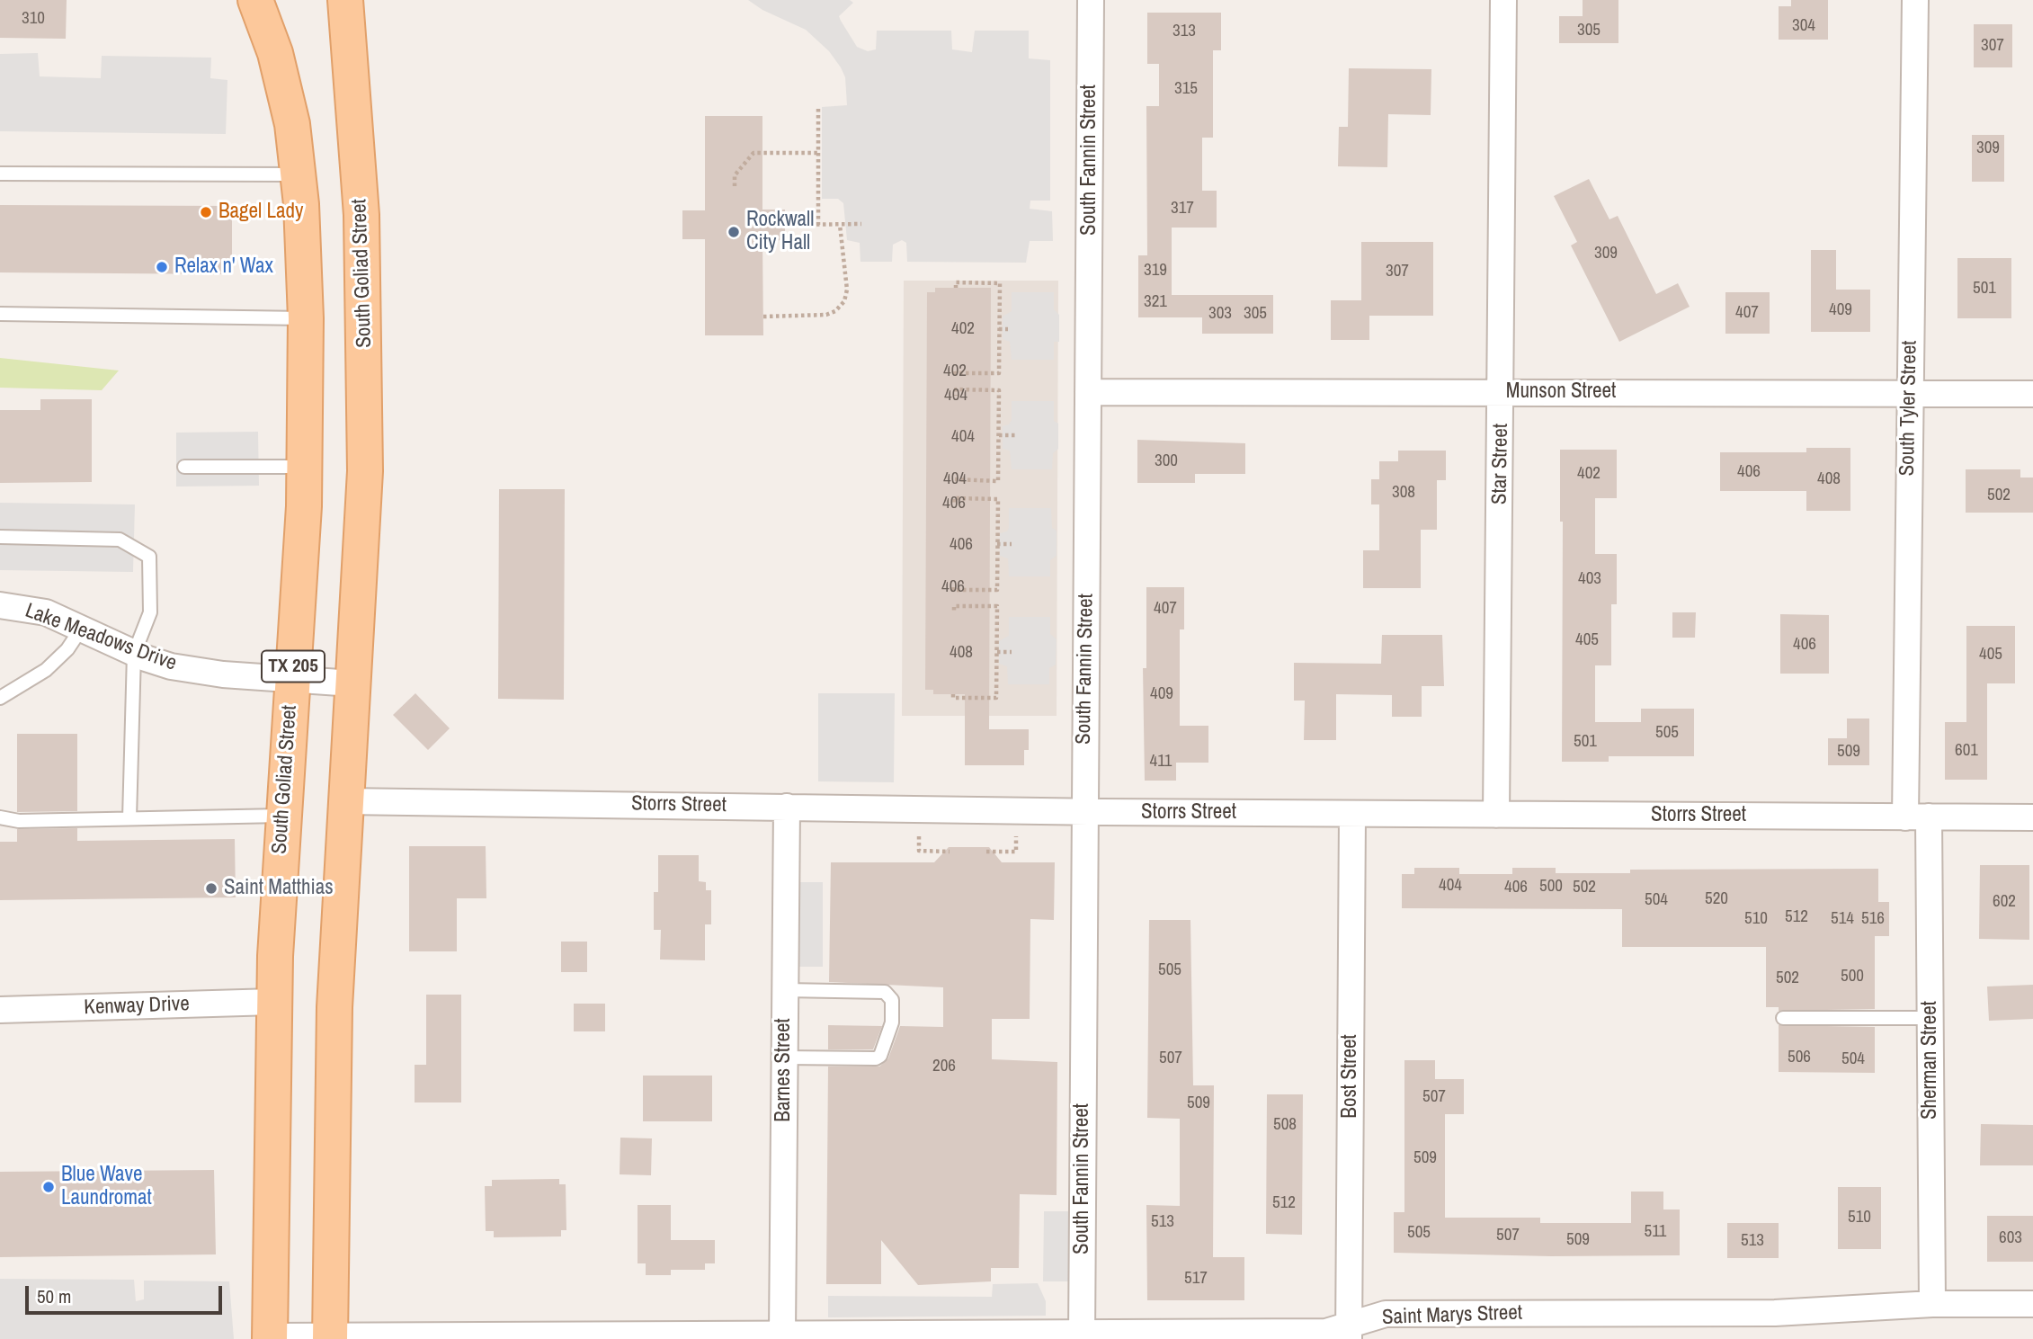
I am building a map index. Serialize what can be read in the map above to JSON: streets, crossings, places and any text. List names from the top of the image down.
{
  "streets": {
    "main road": ["South Goliad Street", "TX 205"],
    "street": [
      "South Fannin Street",
      "Munson Street",
      "South Tyler Street",
      "Star Street",
      "Lake Meadows Drive",
      "Storrs Street",
      "Kenway Drive",
      "Sherman Street",
      "Barnes Street",
      "Bost Street",
      "Saint Marys Street"
    ]
  },
  "crossings": [
    ["South Fannin Street", "Munson Street"],
    ["South Fannin Street", "Storrs Street"],
    ["South Fannin Street", "Saint Marys Street"],
    ["South Goliad Street", "Lake Meadows Drive"],
    ["South Goliad Street", "Storrs Street"],
    ["South Goliad Street", "Kenway Drive"],
    ["South Goliad Street", "Saint Marys Street"],
    ["Munson Street", "South Tyler Street"],
    ["Munson Street", "Star Street"],
    ["South Tyler Street", "Storrs Street"],
    ["South Tyler Street", "Sherman Street"],
    ["Star Street", "Storrs Street"],
    ["Storrs Street", "Sherman Street"],
    ["Storrs Street", "Barnes Street"],
    ["Storrs Street", "Bost Street"],
    ["Sherman Street", "Saint Marys Street"],
    ["Barnes Street", "Saint Marys Street"],
    ["Bost Street", "Saint Marys Street"]
  ],
  "places": [
    "Bagel Lady",
    "Rockwall City Hall",
    "Relax n' Wax",
    "Saint Matthias",
    "Blue Wave Laundromat"
  ],
  "house_numbers": [
    "310",
    "304",
    "305",
    "313",
    "307",
    "315",
    "309",
    "317",
    "309",
    "319",
    "307",
    "501",
    "321",
    "409",
    "407",
    "303",
    "305",
    "402",
    "402",
    "404",
    "404",
    "300",
    "406",
    "402",
    "404",
    "408",
    "308",
    "502",
    "406",
    "406",
    "403",
    "406",
    "407",
    "405",
    "406",
    "408",
    "405",
    "409",
    "505",
    "501",
    "601",
    "509",
    "411",
    "404",
    "500",
    "406",
    "502",
    "520",
    "504",
    "602",
    "512",
    "510",
    "514",
    "516",
    "505",
    "500",
    "502",
    "506",
    "507",
    "504",
    "206",
    "507",
    "509",
    "508",
    "509",
    "512",
    "510",
    "513",
    "511",
    "505",
    "507",
    "603",
    "509",
    "513",
    "517"
  ],
  "scale_bar": "50 m"
}
